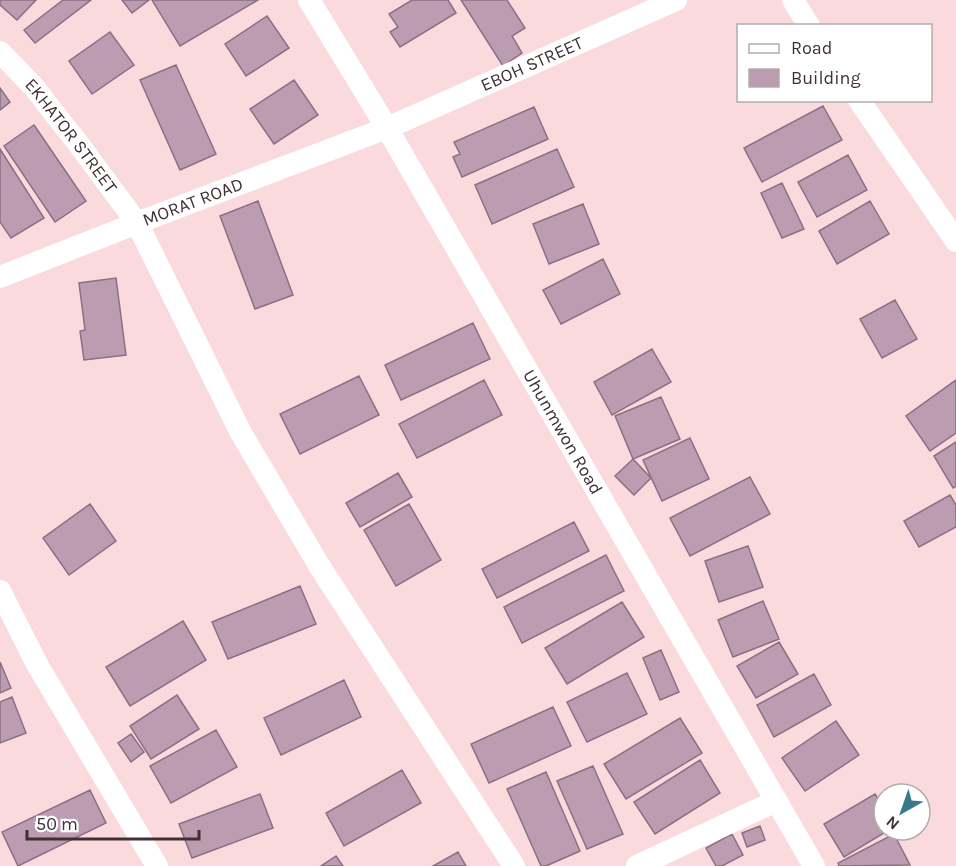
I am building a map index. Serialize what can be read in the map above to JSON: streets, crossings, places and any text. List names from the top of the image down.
{
  "streets": {
    "street": [
      "EBOH STREET",
      "EKHATOR STREET",
      "MORAT ROAD",
      "Uhunmwon Road"
    ]
  },
  "crossings": [
    ["EBOH STREET", "MORAT ROAD"],
    ["EBOH STREET", "Uhunmwon Road"],
    ["EKHATOR STREET", "MORAT ROAD"],
    ["MORAT ROAD", "Uhunmwon Road"]
  ],
  "legend": ["Road", "Building"],
  "scale_bar": "50 m",
  "north": "bottom left"
}
